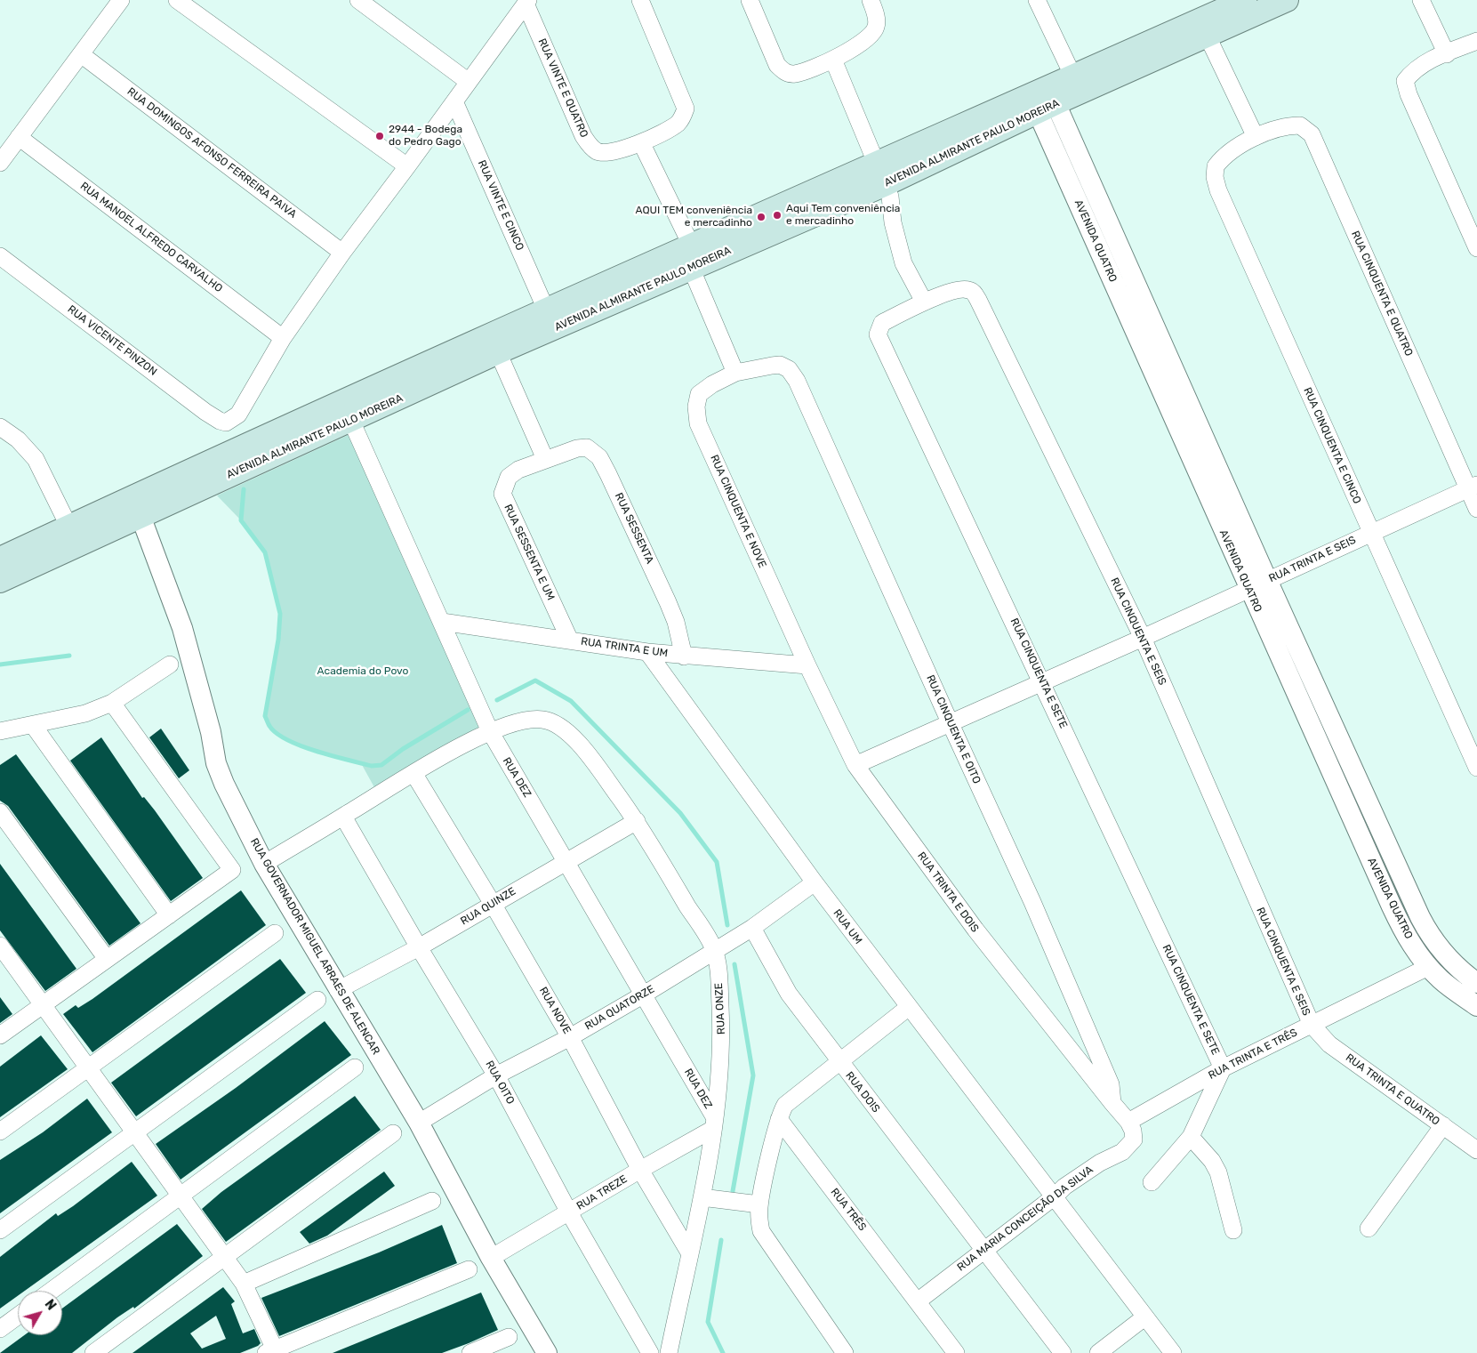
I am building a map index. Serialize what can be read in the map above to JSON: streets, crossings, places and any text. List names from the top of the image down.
{
  "streets": {
    "main road": ["AVENIDA ALMIRANTE PAULO MOREIRA"],
    "street": [
      "RUA VINTE E QUATRO",
      "RUA DOMINGOS AFONSO FERREIRA PAIVA",
      "RUA VINTE E CINCO",
      "RUA MANOEL ALFREDO CARVALHO",
      "AVENIDA QUATRO",
      "RUA CINQUENTA E QUATRO",
      "RUA VICENTE PINZON",
      "RUA CINQUENTA E CINCO",
      "RUA CINQUENTA E NOVE",
      "RUA SESSENTA",
      "RUA SESSENTA E UM",
      "RUA TRINTA E SEIS",
      "RUA CINQUENTA E SEIS",
      "RUA TRINTA E UM",
      "RUA CINQUENTA E SETE",
      "RUA CINQUENTA E OITO",
      "RUA DEZ",
      "RUA TRINTA E DOIS",
      "RUA QUINZE",
      "RUA UM",
      "RUA GOVERNADOR MIGUEL ARRAES DE ALENCAR",
      "RUA QUATORZE",
      "RUA ONZE",
      "RUA NOVE",
      "RUA TRINTA E TRÊS",
      "RUA OITO",
      "RUA TRINTA E QUATRO",
      "RUA DOIS",
      "RUA TREZE",
      "RUA TRÊS",
      "RUA MARIA CONCEIÇÃO DA SILVA"
    ]
  },
  "crossings": [
    ["AVENIDA ALMIRANTE PAULO MOREIRA", "RUA VINTE E CINCO"],
    ["AVENIDA ALMIRANTE PAULO MOREIRA", "AVENIDA QUATRO"],
    ["AVENIDA ALMIRANTE PAULO MOREIRA", "RUA DEZ"],
    ["AVENIDA ALMIRANTE PAULO MOREIRA", "RUA GOVERNADOR MIGUEL ARRAES DE ALENCAR"],
    ["AVENIDA QUATRO", "RUA TRINTA E SEIS"],
    ["AVENIDA QUATRO", "RUA TRINTA E TRÊS"],
    ["RUA CINQUENTA E QUATRO", "RUA CINQUENTA E CINCO"],
    ["RUA CINQUENTA E QUATRO", "RUA TRINTA E SEIS"],
    ["RUA CINQUENTA E CINCO", "RUA TRINTA E SEIS"],
    ["RUA CINQUENTA E NOVE", "RUA TRINTA E UM"],
    ["RUA CINQUENTA E NOVE", "RUA CINQUENTA E OITO"],
    ["RUA CINQUENTA E NOVE", "RUA TRINTA E DOIS"],
    ["RUA SESSENTA", "RUA SESSENTA E UM"],
    ["RUA SESSENTA", "RUA TRINTA E UM"],
    ["RUA SESSENTA E UM", "RUA TRINTA E UM"],
    ["RUA TRINTA E SEIS", "RUA CINQUENTA E SEIS"],
    ["RUA TRINTA E SEIS", "RUA CINQUENTA E SETE"],
    ["RUA TRINTA E SEIS", "RUA CINQUENTA E OITO"],
    ["RUA TRINTA E SEIS", "RUA TRINTA E DOIS"],
    ["RUA CINQUENTA E SEIS", "RUA CINQUENTA E SETE"],
    ["RUA CINQUENTA E SEIS", "RUA TRINTA E TRÊS"],
    ["RUA CINQUENTA E SEIS", "RUA TRINTA E QUATRO"],
    ["RUA TRINTA E UM", "RUA DEZ"],
    ["RUA TRINTA E UM", "RUA TRINTA E DOIS"],
    ["RUA TRINTA E UM", "RUA UM"],
    ["RUA CINQUENTA E SETE", "RUA TRINTA E TRÊS"],
    ["RUA CINQUENTA E OITO", "RUA TRINTA E DOIS"],
    ["RUA CINQUENTA E OITO", "RUA TRINTA E TRÊS"],
    ["RUA CINQUENTA E OITO", "RUA MARIA CONCEIÇÃO DA SILVA"],
    ["RUA DEZ", "RUA QUINZE"],
    ["RUA DEZ", "RUA QUATORZE"],
    ["RUA DEZ", "RUA ONZE"],
    ["RUA DEZ", "RUA TREZE"],
    ["RUA QUINZE", "RUA GOVERNADOR MIGUEL ARRAES DE ALENCAR"],
    ["RUA QUINZE", "RUA ONZE"],
    ["RUA QUINZE", "RUA NOVE"],
    ["RUA QUINZE", "RUA OITO"],
    ["RUA UM", "RUA QUATORZE"],
    ["RUA UM", "RUA MARIA CONCEIÇÃO DA SILVA"],
    ["RUA GOVERNADOR MIGUEL ARRAES DE ALENCAR", "RUA QUATORZE"],
    ["RUA GOVERNADOR MIGUEL ARRAES DE ALENCAR", "RUA TREZE"],
    ["RUA QUATORZE", "RUA ONZE"],
    ["RUA QUATORZE", "RUA NOVE"],
    ["RUA QUATORZE", "RUA OITO"],
    ["RUA QUATORZE", "RUA DOIS"],
    ["RUA ONZE", "RUA NOVE"],
    ["RUA ONZE", "RUA TREZE"],
    ["RUA NOVE", "RUA TREZE"],
    ["RUA TRINTA E TRÊS", "RUA TRINTA E QUATRO"],
    ["RUA OITO", "RUA TREZE"],
    ["RUA DOIS", "RUA MARIA CONCEIÇÃO DA SILVA"],
    ["RUA TRÊS", "RUA MARIA CONCEIÇÃO DA SILVA"]
  ],
  "parks": ["Academia do Povo"],
  "places": ["2944 - Bodega do Pedro Gago", "Aqui Tem conveniência e mercadinho", "AQUI TEM conveniência e mercadinho"],
  "north": "top right"
}
